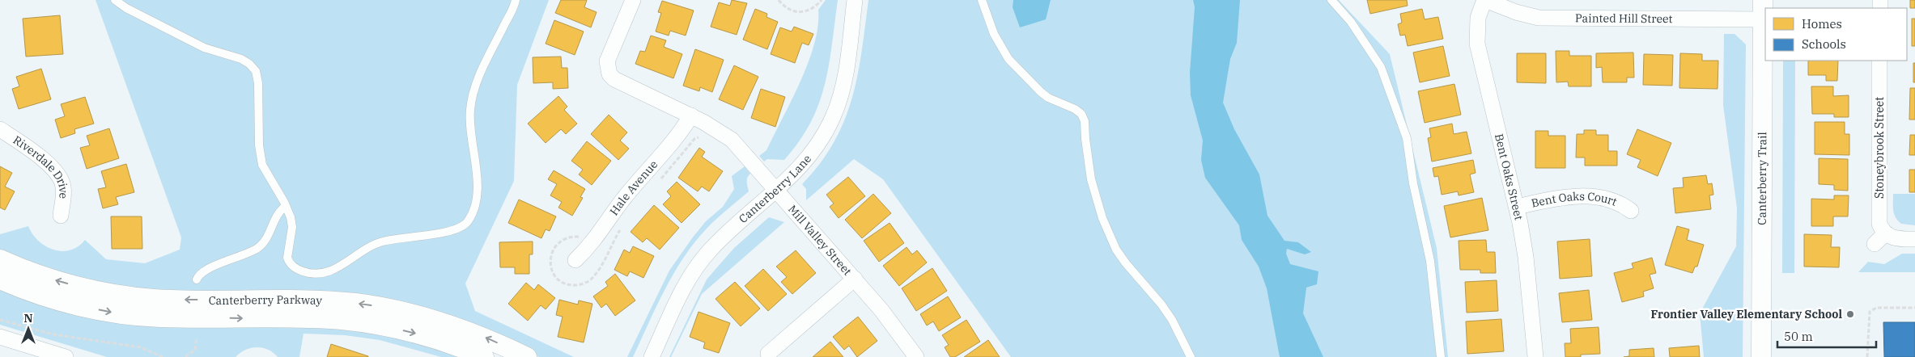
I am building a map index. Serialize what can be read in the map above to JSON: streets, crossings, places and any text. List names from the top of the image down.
{
  "streets": {
    "street": [
      "Painted Hill Street",
      "Stoneybrook Street",
      "Riverdale Drive",
      "Bent Oaks Street",
      "Canterberry Trail",
      "Hale Avenue",
      "Canterberry Lane",
      "Bent Oaks Court",
      "Mill Valley Street",
      "Canterberry Parkway"
    ]
  },
  "crossings": [
    ["Painted Hill Street", "Bent Oaks Street"],
    ["Painted Hill Street", "Canterberry Trail"],
    ["Bent Oaks Street", "Bent Oaks Court"],
    ["Hale Avenue", "Mill Valley Street"],
    ["Canterberry Lane", "Mill Valley Street"]
  ],
  "places": ["Frontier Valley Elementary School"],
  "legend": ["Homes", "Schools"],
  "scale_bar": "50 m",
  "north": "top"
}
